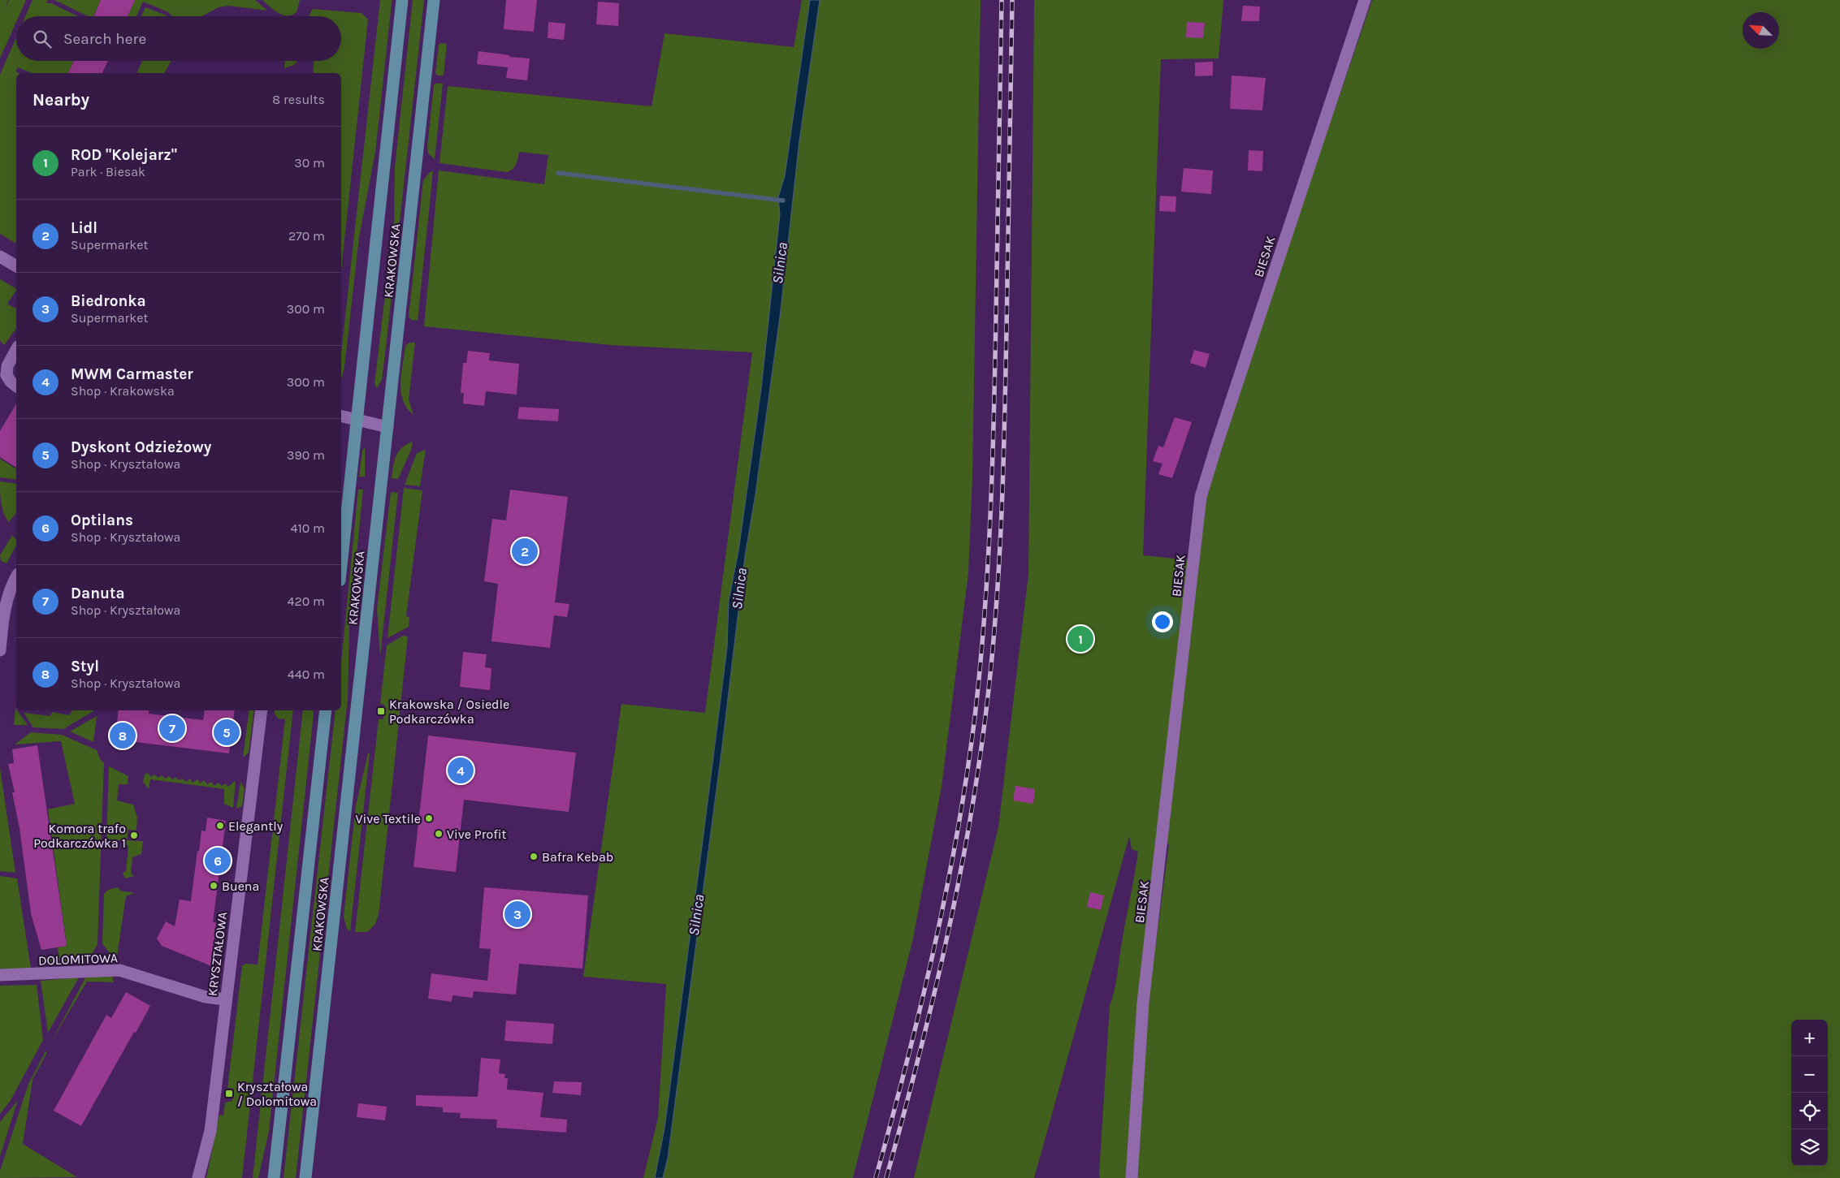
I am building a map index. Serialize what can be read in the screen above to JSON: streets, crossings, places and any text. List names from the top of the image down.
{
  "streets": {
    "main road": ["KRAKOWSKA"],
    "street": ["BIESAK", "KRYSZTAŁOWA", "DOLOMITOWA"]
  },
  "crossings": [
    ["KRYSZTAŁOWA", "DOLOMITOWA"]
  ],
  "water": ["Silnica"],
  "places": {
    "transit": ["Krakowska / Osiedle Podkarczówka", "Kryształowa / Dolomitowa"],
    "other": [
      "Vive Textile",
      "Elegantly",
      "Vive Profit",
      "Komora trafo Podkarczówka 1",
      "Bafra Kebab",
      "Buena"
    ]
  },
  "north": "top left",
  "page": {
    "search": "Search here",
    "heading": ["Nearby", "8 results"],
    "list": [
      {
        "mark": "1",
        "name": "ROD \"Kolejarz\"",
        "note": "Park · Biesak",
        "value": "30 m"
      },
      {
        "mark": "2",
        "name": "Lidl",
        "note": "Supermarket",
        "value": "270 m"
      },
      {
        "mark": "3",
        "name": "Biedronka",
        "note": "Supermarket",
        "value": "300 m"
      },
      {
        "mark": "4",
        "name": "MWM Carmaster",
        "note": "Shop · Krakowska",
        "value": "300 m"
      },
      {
        "mark": "5",
        "name": "Dyskont Odzieżowy",
        "note": "Shop · Kryształowa",
        "value": "390 m"
      },
      {
        "mark": "6",
        "name": "Optilans",
        "note": "Shop · Kryształowa",
        "value": "410 m"
      },
      {
        "mark": "7",
        "name": "Danuta",
        "note": "Shop · Kryształowa",
        "value": "420 m"
      },
      {
        "mark": "8",
        "name": "Styl",
        "note": "Shop · Kryształowa",
        "value": "440 m"
      }
    ],
    "pins": [
      "2",
      "1",
      "7",
      "5",
      "8",
      "4",
      "6",
      "3"
    ],
    "map_buttons": ["+", "−"]
  }
}
